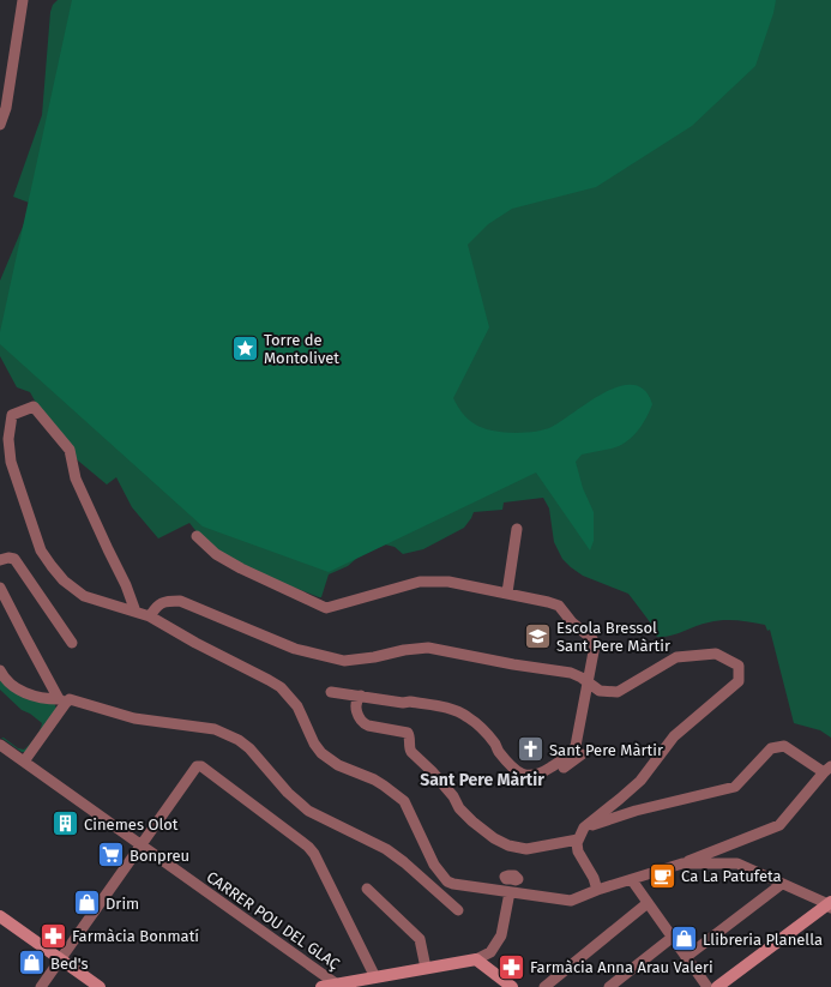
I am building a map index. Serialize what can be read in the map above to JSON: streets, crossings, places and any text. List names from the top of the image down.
{
  "streets": {
    "street": ["CARRER POU DEL GLAÇ"]
  },
  "districts": ["Sant Pere Màrtir"],
  "places": {
    "place": ["Torre de Montolivet"],
    "school or university": ["Escola Bressol Sant Pere Màrtir"],
    "church": ["Sant Pere Màrtir"],
    "building": ["Cinemes Olot"],
    "supermarket": ["Bonpreu"],
    "cafe": ["Ca La Patufeta"],
    "shop": ["Drim", "Llibreria Planella", "Bed's"],
    "pharmacy": ["Farmàcia Bonmatí", "Farmàcia Anna Arau Valeri"]
  }
}
